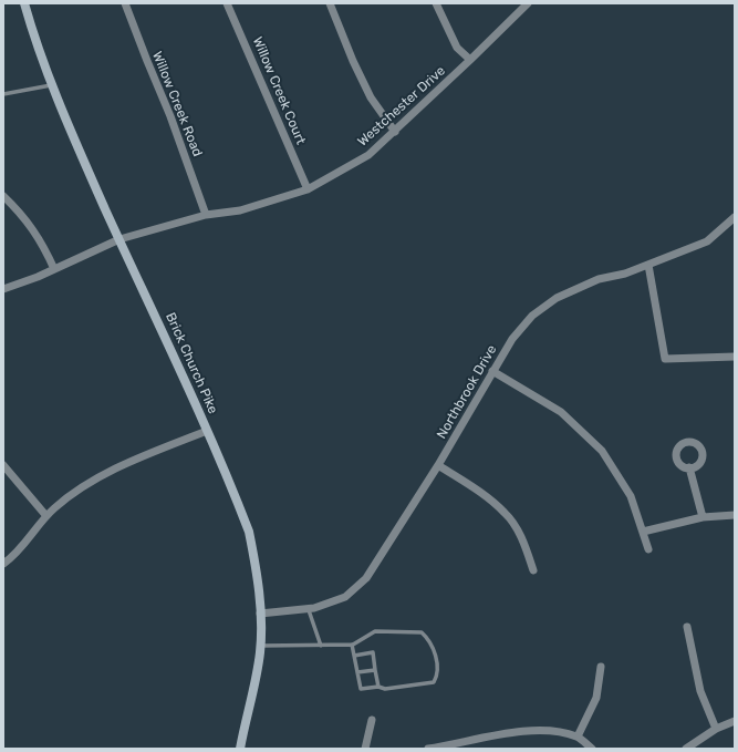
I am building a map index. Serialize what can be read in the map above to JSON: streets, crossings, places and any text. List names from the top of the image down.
{
  "streets": {
    "main road": ["Brick Church Pike"],
    "street": [
      "Willow Creek Court",
      "Willow Creek Road",
      "Westchester Drive",
      "Northbrook Drive"
    ]
  },
  "crossings": [
    ["Willow Creek Court", "Westchester Drive"],
    ["Willow Creek Road", "Westchester Drive"],
    ["Westchester Drive", "Brick Church Pike"],
    ["Brick Church Pike", "Northbrook Drive"]
  ]
}
